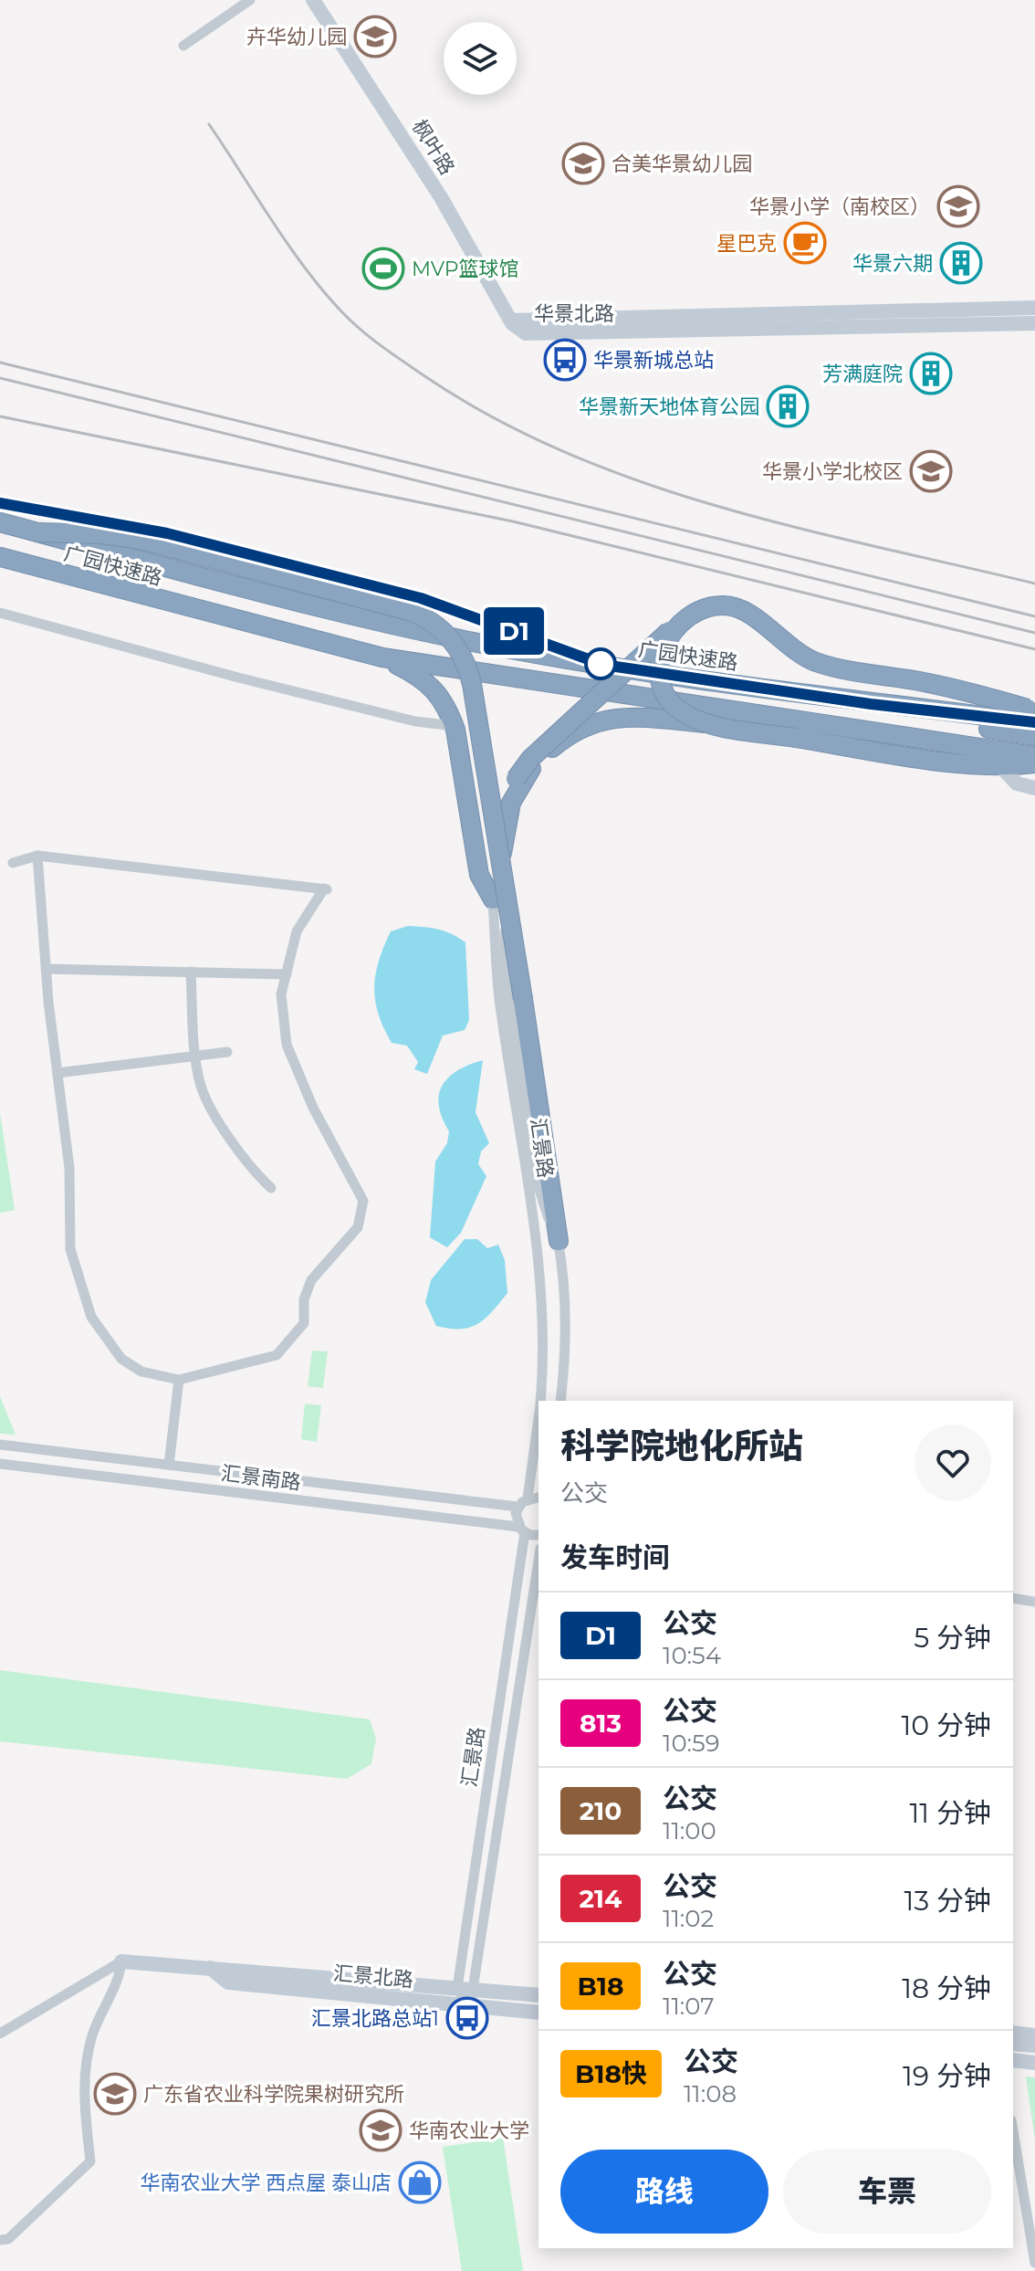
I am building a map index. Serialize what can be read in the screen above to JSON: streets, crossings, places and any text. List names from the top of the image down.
{
  "streets": {
    "highway": ["广园快速路"],
    "street": [
      "枫叶路",
      "华景北路",
      "汇景路",
      "汇景南路",
      "汇景北路"
    ]
  },
  "crossings": [
    ["枫叶路", "华景北路"],
    ["汇景路", "汇景南路"],
    ["汇景路", "汇景北路"]
  ],
  "places": {
    "school or university": [
      "卉华幼儿园",
      "合美华景幼儿园",
      "华景小学（南校区）",
      "华景小学北校区",
      "广东省农业科学院果树研究所",
      "华南农业大学"
    ],
    "cafe": ["星巴克"],
    "building": ["华景六期", "芳满庭院", "华景新天地体育公园"],
    "sports": ["MVP篮球馆"],
    "bus stop": ["华景新城总站", "汇景北路总站1"],
    "shop": ["华南农业大学 西点屋 泰山店"]
  },
  "lines": ["bus line D1"],
  "page": {
    "on_map": "D1",
    "heading": [
      ["科学院地化所站", "公交"],
      "发车时间"
    ],
    "list": [
      {
        "mark": "D1",
        "name": "公交",
        "note": "10:54",
        "value": "5 分钟"
      },
      {
        "mark": "813",
        "name": "公交",
        "note": "10:59",
        "value": "10 分钟"
      },
      {
        "mark": "210",
        "name": "公交",
        "note": "11:00",
        "value": "11 分钟"
      },
      {
        "mark": "214",
        "name": "公交",
        "note": "11:02",
        "value": "13 分钟"
      },
      {
        "mark": "B18",
        "name": "公交",
        "note": "11:07",
        "value": "18 分钟"
      },
      {
        "mark": "B18快",
        "name": "公交",
        "note": "11:08",
        "value": "19 分钟"
      }
    ],
    "buttons": ["路线", "车票"]
  }
}
